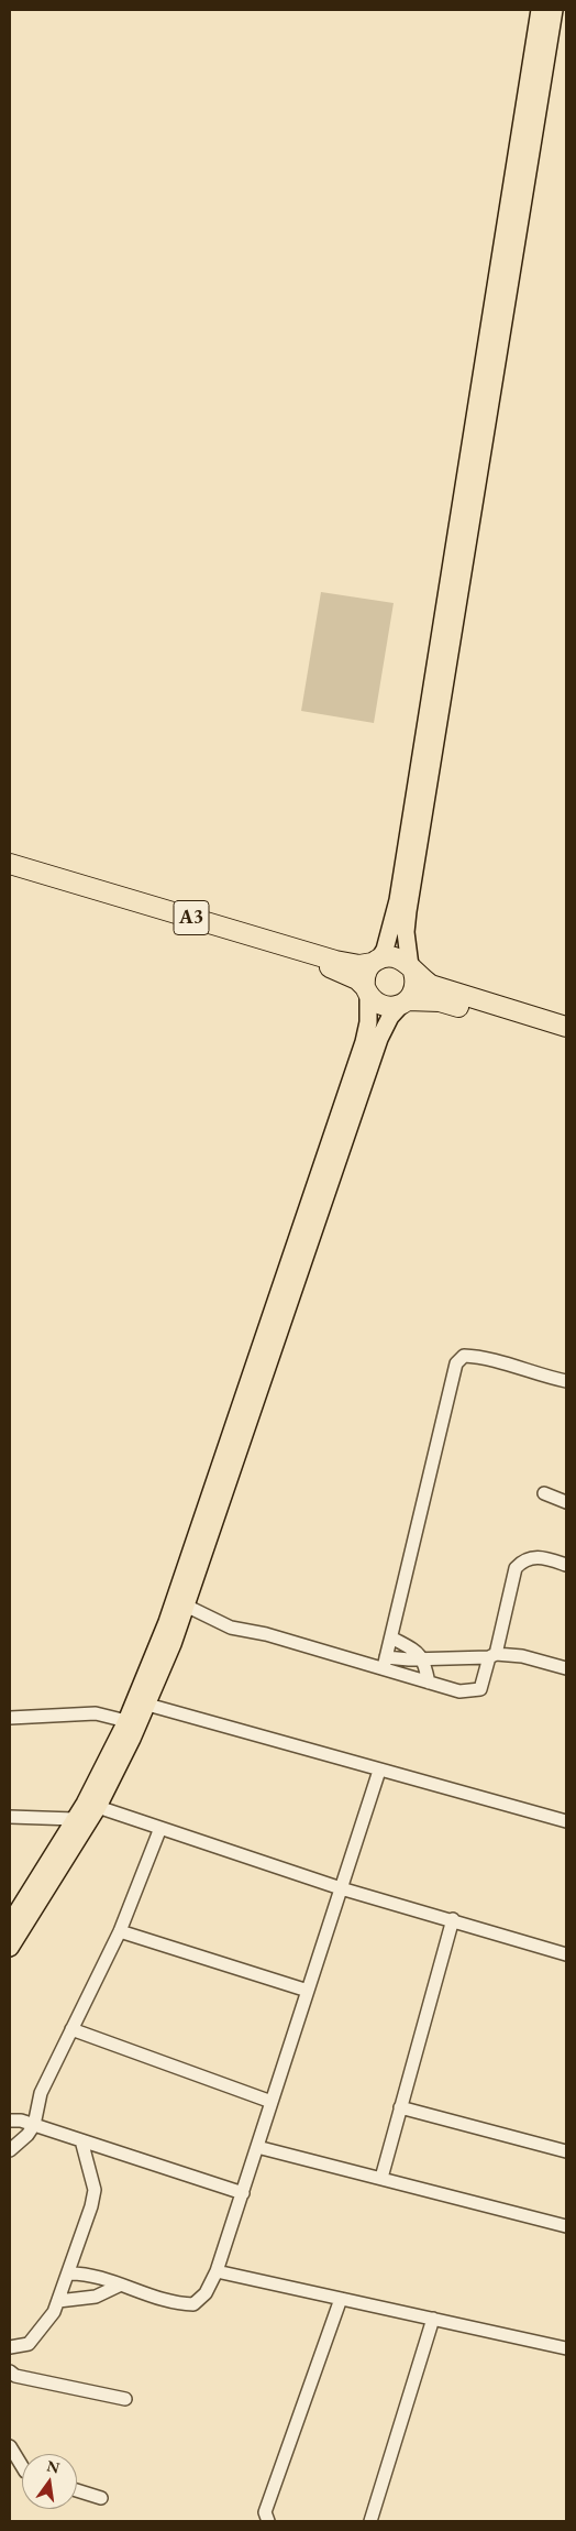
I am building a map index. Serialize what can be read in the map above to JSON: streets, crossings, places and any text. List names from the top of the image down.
{
  "streets": {
    "highway": ["A3"]
  },
  "north": "top"
}
